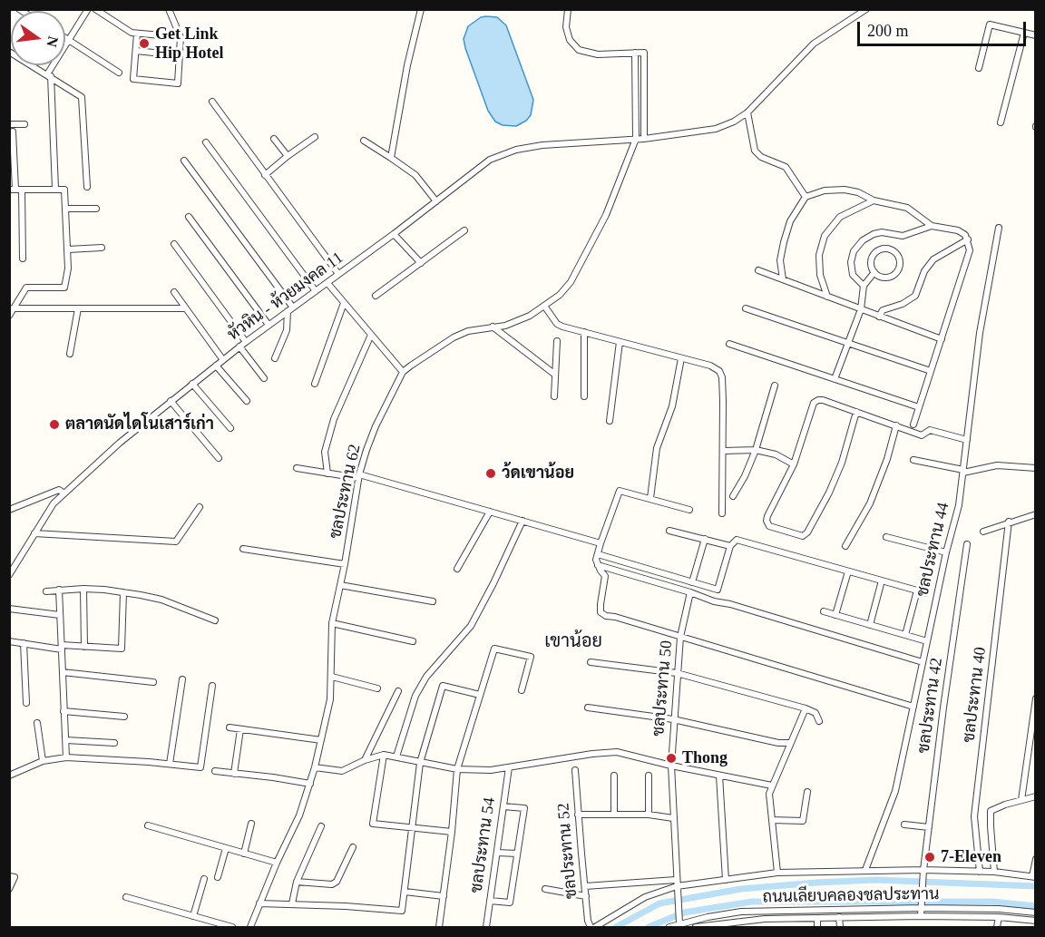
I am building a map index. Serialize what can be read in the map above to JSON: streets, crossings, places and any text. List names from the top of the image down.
{
  "streets": {
    "street": [
      "หัวหิน - ห้วยมงคล 11",
      "ชลประทาน 62",
      "ชลประทาน 44",
      "ชลประทาน 50",
      "ชลประทาน 40",
      "ชลประทาน 42",
      "ชลประทาน 54",
      "ชลประทาน 52",
      "ถนนเลียบคลองชลประทาน"
    ]
  },
  "crossings": [
    ["หัวหิน - ห้วยมงคล 11", "ชลประทาน 62"],
    ["ชลประทาน 50", "ถนนเลียบคลองชลประทาน"],
    ["ชลประทาน 42", "ถนนเลียบคลองชลประทาน"]
  ],
  "districts": ["เขาน้อย"],
  "places": [
    "Get Link Hip Hotel",
    "ตลาดนัดไดโนเสาร์เก่า",
    "ว้ดเขาน้อย",
    "Thong",
    "7-Eleven"
  ],
  "scale_bar": "200 m",
  "north": "right"
}
